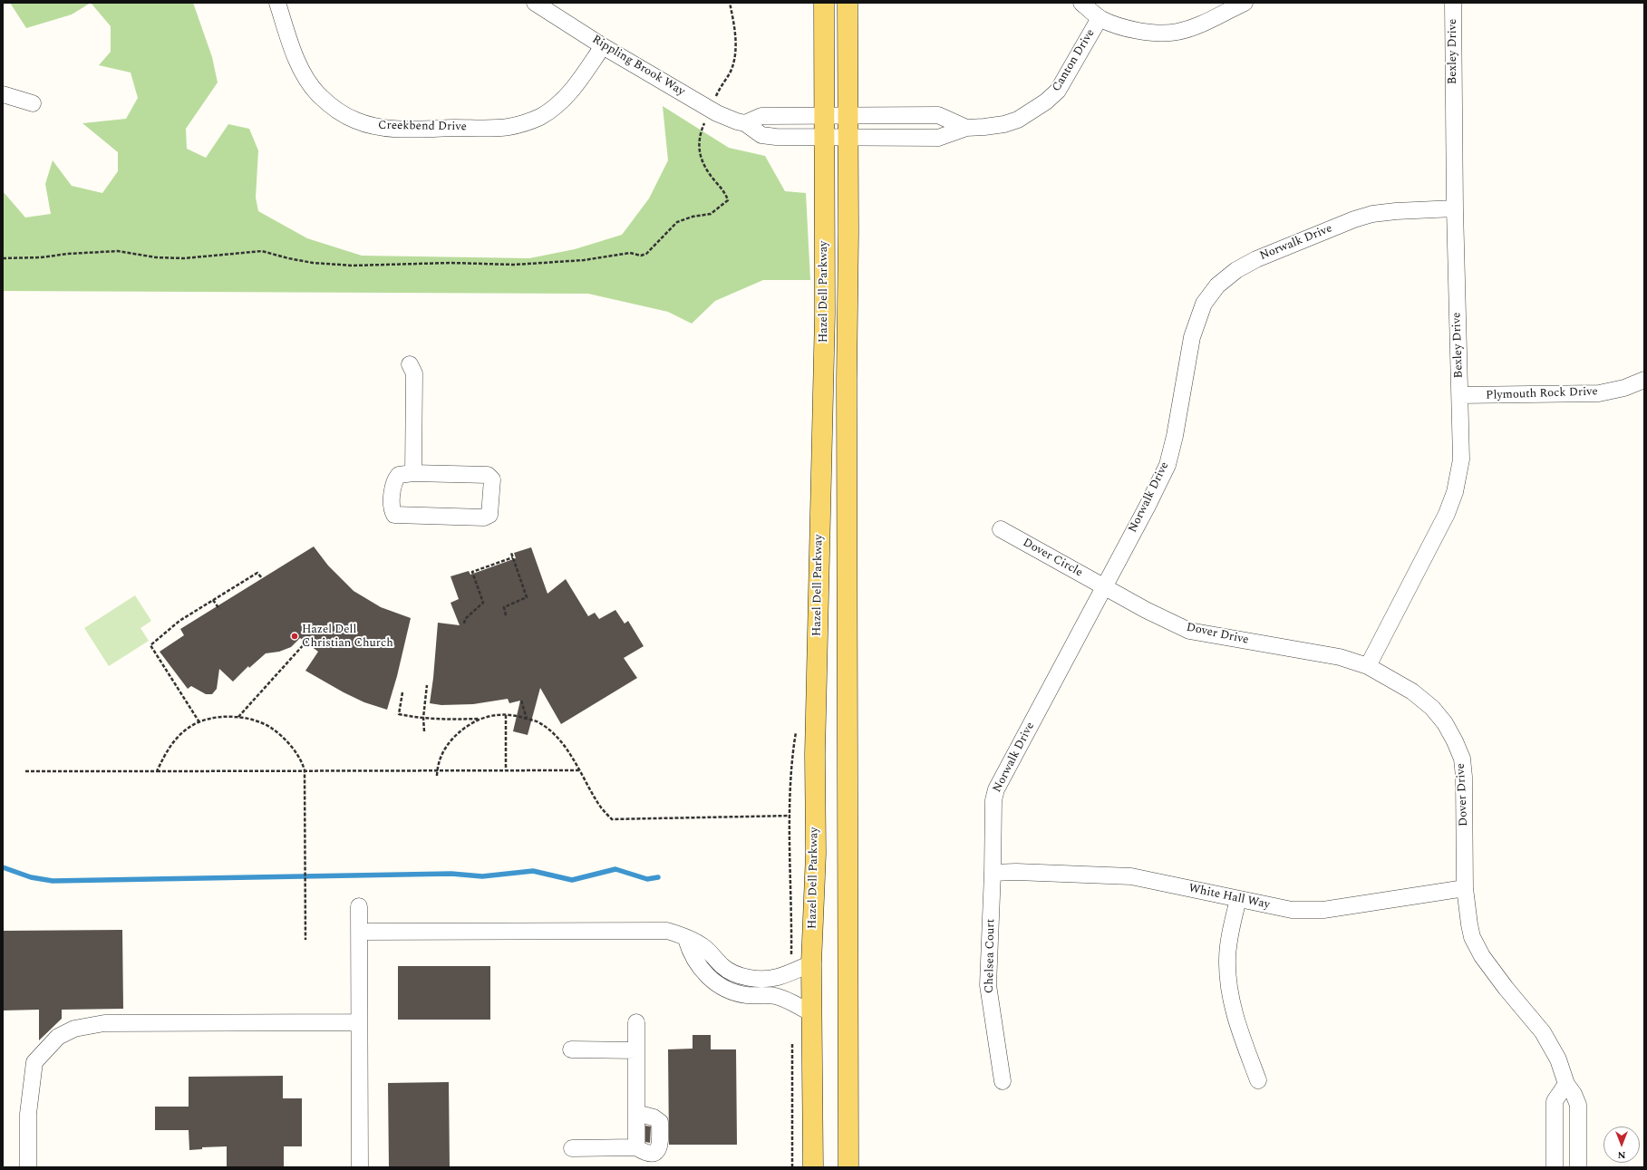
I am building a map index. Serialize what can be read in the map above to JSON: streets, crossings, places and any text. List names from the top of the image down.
{
  "streets": {
    "main road": ["Hazel Dell Parkway"],
    "street": [
      "Bexley Drive",
      "Canton Drive",
      "Rippling Brook Way",
      "Creekbend Drive",
      "Norwalk Drive",
      "Plymouth Rock Drive",
      "Dover Circle",
      "Dover Drive",
      "White Hall Way",
      "Chelsea Court"
    ]
  },
  "crossings": [
    ["Bexley Drive", "Norwalk Drive"],
    ["Bexley Drive", "Plymouth Rock Drive"],
    ["Bexley Drive", "Dover Drive"],
    ["Canton Drive", "Rippling Brook Way"],
    ["Canton Drive", "Hazel Dell Parkway"],
    ["Rippling Brook Way", "Creekbend Drive"],
    ["Rippling Brook Way", "Hazel Dell Parkway"],
    ["Norwalk Drive", "Dover Circle"],
    ["Norwalk Drive", "Dover Drive"],
    ["Norwalk Drive", "White Hall Way"],
    ["Norwalk Drive", "Chelsea Court"],
    ["Dover Circle", "Dover Drive"],
    ["Dover Drive", "White Hall Way"],
    ["White Hall Way", "Chelsea Court"]
  ],
  "places": ["Hazel Dell Christian Church"],
  "north": "bottom"
}
